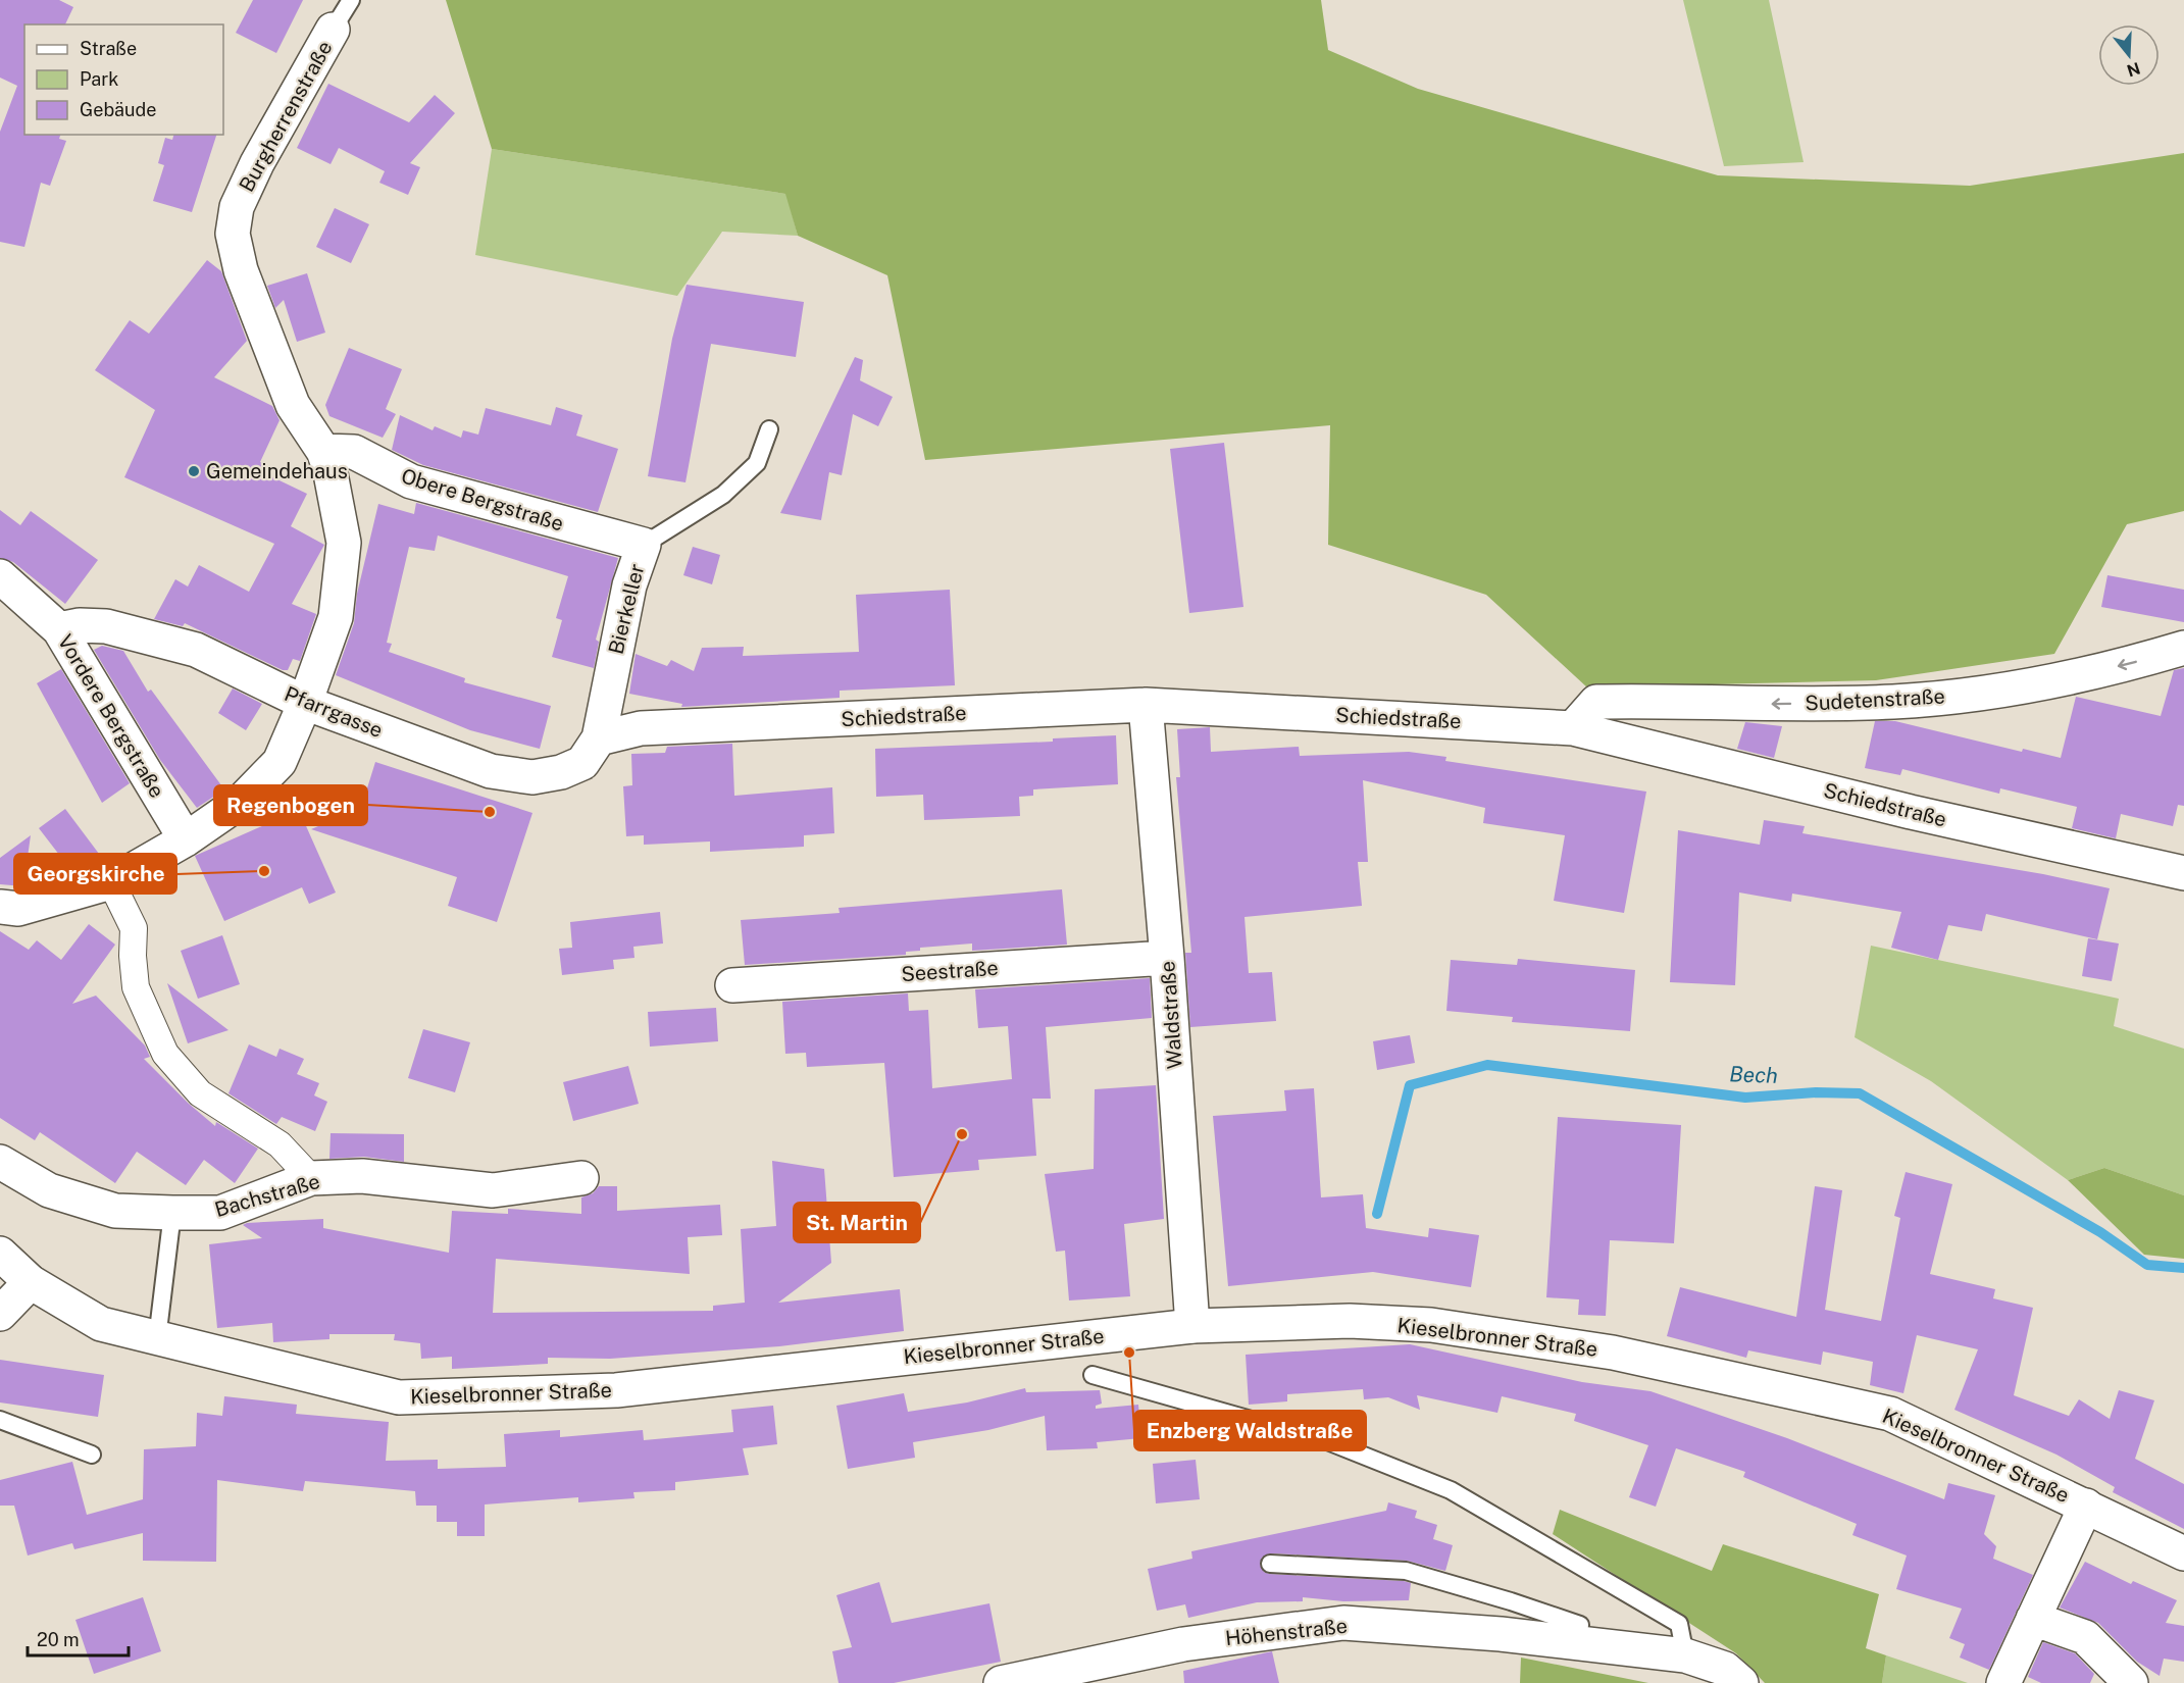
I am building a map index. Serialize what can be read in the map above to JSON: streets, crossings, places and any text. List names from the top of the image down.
{
  "streets": {
    "street": [
      "Burgherrenstraße",
      "Obere Bergstraße",
      "Bierkeller",
      "Sudetenstraße",
      "Pfarrgasse",
      "Vordere Bergstraße",
      "Schiedstraße",
      "Seestraße",
      "Waldstraße",
      "Bachstraße",
      "Kieselbronner Straße",
      "Höhenstraße"
    ]
  },
  "crossings": [
    ["Burgherrenstraße", "Obere Bergstraße"],
    ["Burgherrenstraße", "Pfarrgasse"],
    ["Burgherrenstraße", "Vordere Bergstraße"],
    ["Obere Bergstraße", "Bierkeller"],
    ["Bierkeller", "Pfarrgasse"],
    ["Bierkeller", "Schiedstraße"],
    ["Sudetenstraße", "Schiedstraße"],
    ["Pfarrgasse", "Vordere Bergstraße"],
    ["Pfarrgasse", "Schiedstraße"],
    ["Schiedstraße", "Waldstraße"],
    ["Seestraße", "Waldstraße"],
    ["Waldstraße", "Kieselbronner Straße"]
  ],
  "one_way": ["Sudetenstraße"],
  "water": ["Bech"],
  "places": [
    "Gemeindehaus",
    "Regenbogen",
    "Georgskirche",
    "St. Martin",
    "Enzberg Waldstraße"
  ],
  "legend": ["Straße", "Park", "Gebäude"],
  "scale_bar": "20 m",
  "north": "bottom"
}
